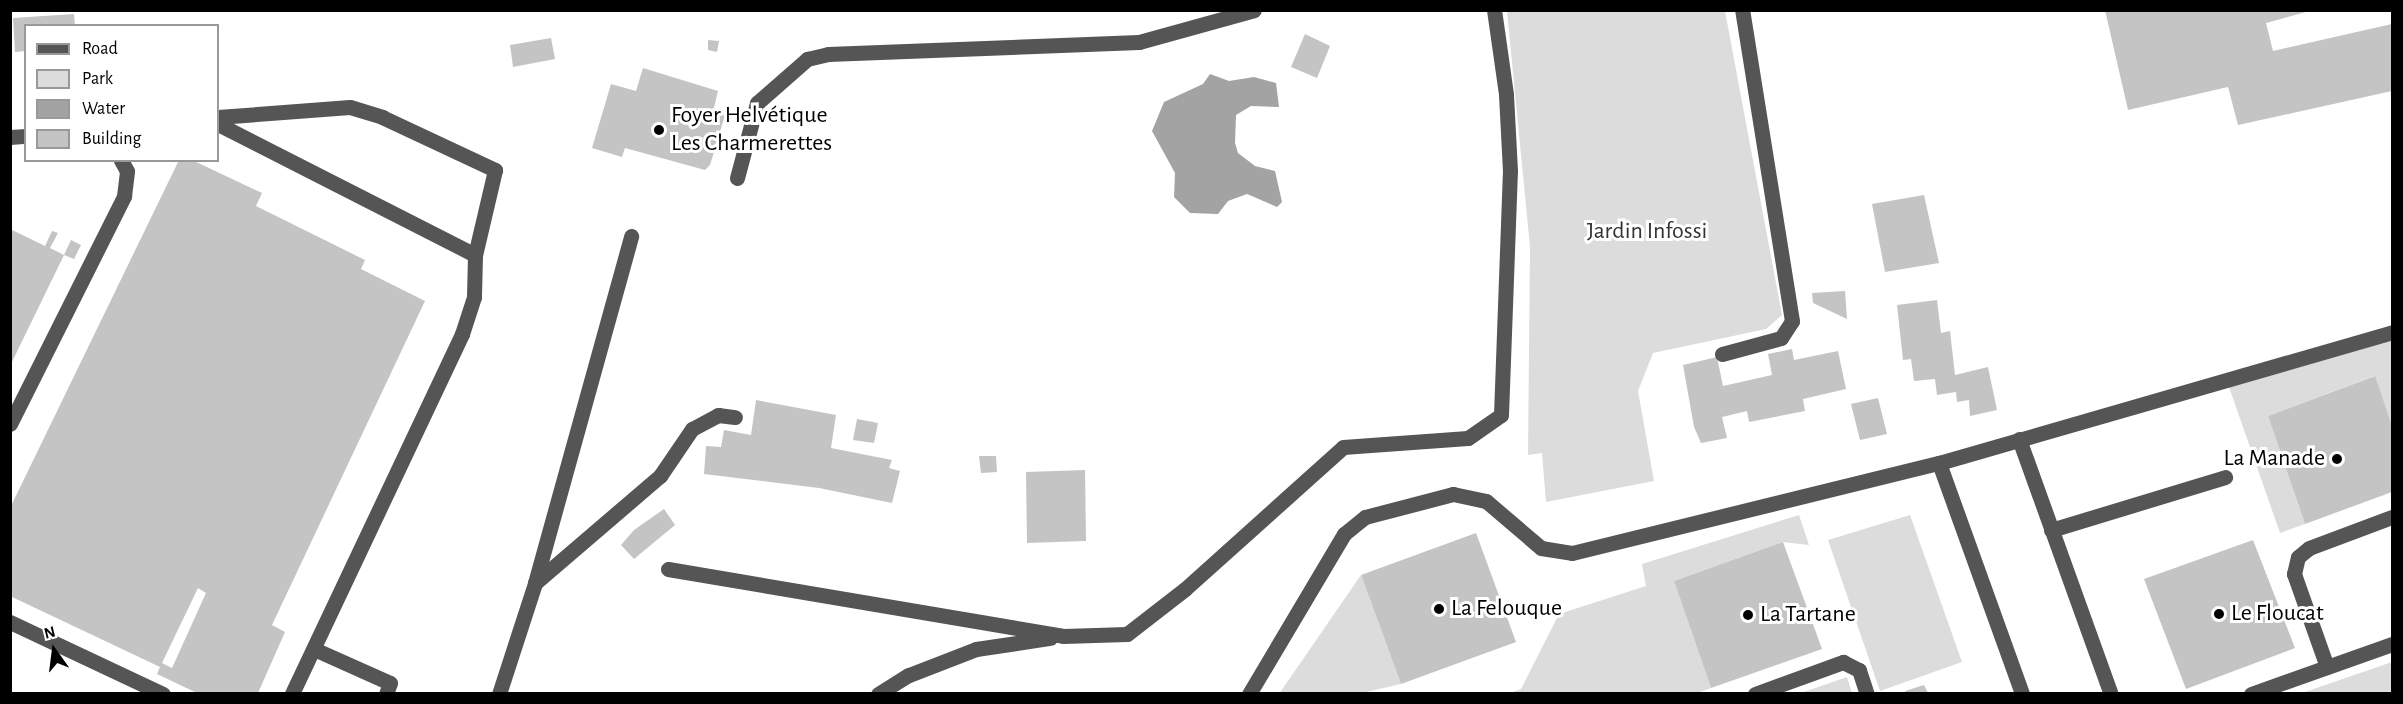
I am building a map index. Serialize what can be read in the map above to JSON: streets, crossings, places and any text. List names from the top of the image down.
{
  "parks": ["Jardin Infossi"],
  "places": [
    "Foyer Helvétique Les Charmerettes",
    "La Manade",
    "La Felouque",
    "Le Floucat",
    "La Tartane"
  ],
  "legend": [
    "Road",
    "Park",
    "Water",
    "Building"
  ],
  "north": "top"
}
